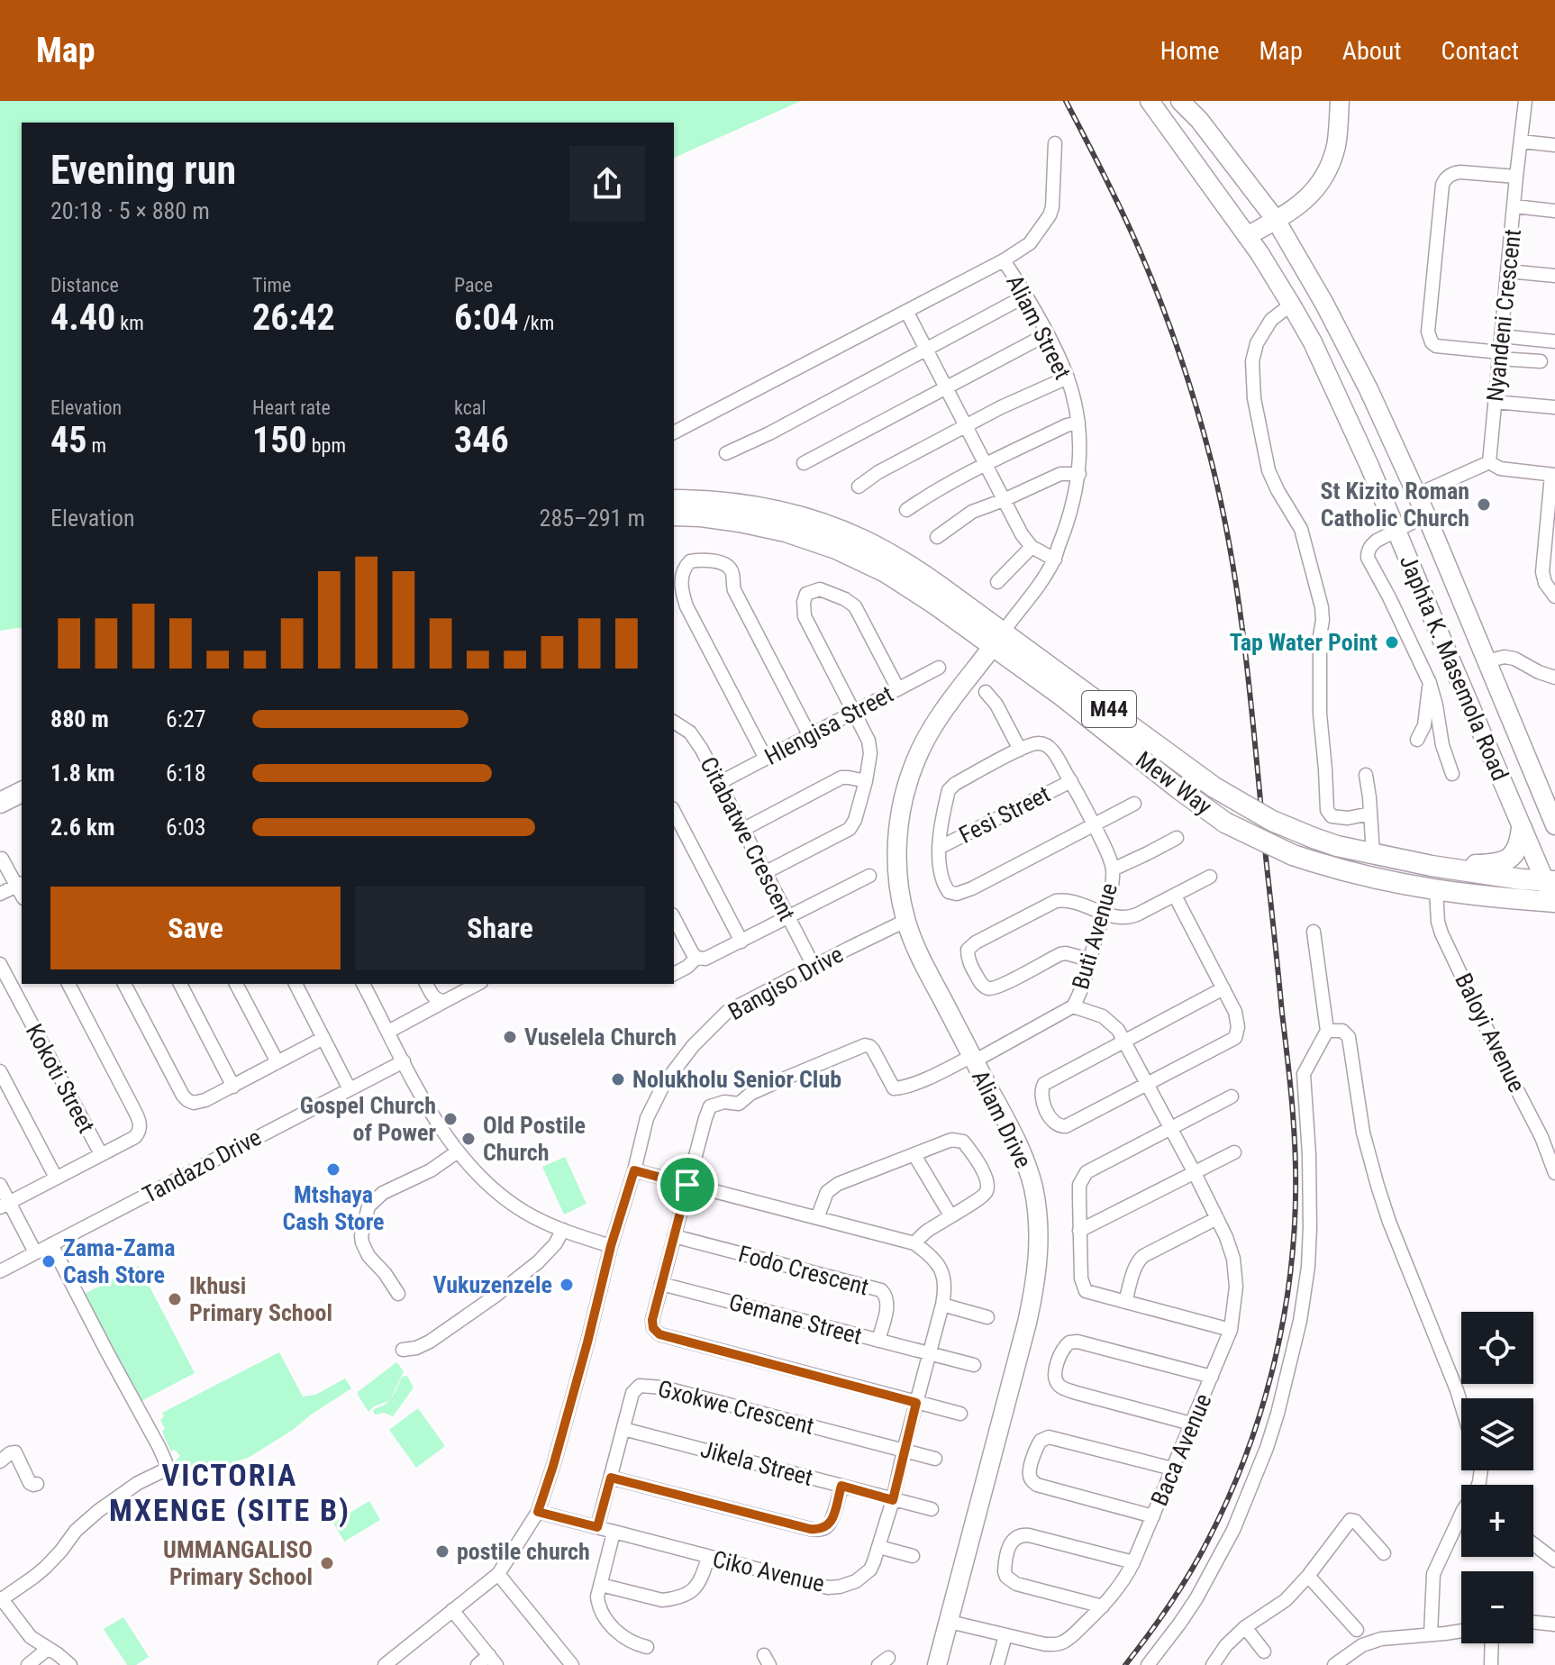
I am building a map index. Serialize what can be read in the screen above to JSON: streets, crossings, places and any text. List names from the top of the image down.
{
  "streets": {
    "main road": [
      "Japhta K. Masemola Road",
      "M44",
      "Mew Way",
      "Aliam Drive"
    ],
    "street": [
      "Nyandeni Crescent",
      "Aliam Street",
      "Hlengisa Street",
      "Fesi Street",
      "Citabatwe Crescent",
      "Buti Avenue",
      "Bangiso Drive",
      "Baloyi Avenue",
      "Kokoti Street",
      "Tandazo Drive",
      "Fodo Crescent",
      "Gemane Street",
      "Gxokwe Crescent",
      "Baca Avenue",
      "Jikela Street",
      "Ciko Avenue"
    ]
  },
  "crossings": [
    ["Aliam Street", "Mew Way"],
    ["Aliam Street", "Aliam Drive"],
    ["Japhta K. Masemola Road", "Mew Way"],
    ["Hlengisa Street", "Citabatwe Crescent"],
    ["Mew Way", "Baloyi Avenue"],
    ["Mew Way", "Aliam Drive"],
    ["Fesi Street", "Buti Avenue"],
    ["Citabatwe Crescent", "Bangiso Drive"],
    ["Buti Avenue", "Baca Avenue"],
    ["Bangiso Drive", "Aliam Drive"],
    ["Bangiso Drive", "Ciko Avenue"],
    ["Aliam Drive", "Baca Avenue"],
    ["Fodo Crescent", "Gemane Street"],
    ["Gemane Street", "Ciko Avenue"],
    ["Gxokwe Crescent", "Jikela Street"],
    ["Gxokwe Crescent", "Ciko Avenue"],
    ["Jikela Street", "Ciko Avenue"]
  ],
  "districts": ["VICTORIA MXENGE (SITE B)"],
  "places": [
    "St Kizito Roman Catholic Church",
    "Tap Water Point",
    "Vuselela Church",
    "Nolukholu Senior Club",
    "Gospel Church of Power",
    "Old Postile Church",
    "Mtshaya Cash Store",
    "Zama-Zama Cash Store",
    "Vukuzenzele",
    "Ikhusi Primary School",
    "postile church",
    "UMMANGALISO Primary School"
  ],
  "page": {
    "header": "Map",
    "nav": [
      "Home",
      "Map",
      "About",
      "Contact"
    ],
    "heading": ["Evening run", "20:18 · 5 × 880 m"],
    "stats": [
      ["Distance", "4.40 km"],
      ["Time", "26:42"],
      ["Pace", "6:04 /km"],
      ["Elevation", "45 m"],
      ["Heart rate", "150 bpm"],
      ["kcal", "346"]
    ],
    "chart": ["Elevation", "285–291 m"],
    "list": [
      {
        "name": "880 m",
        "note": "6:27"
      },
      {
        "name": "1.8 km",
        "note": "6:18"
      },
      {
        "name": "2.6 km",
        "note": "6:03"
      }
    ],
    "buttons": ["Save", "Share"],
    "map_buttons": ["+", "−"]
  }
}
